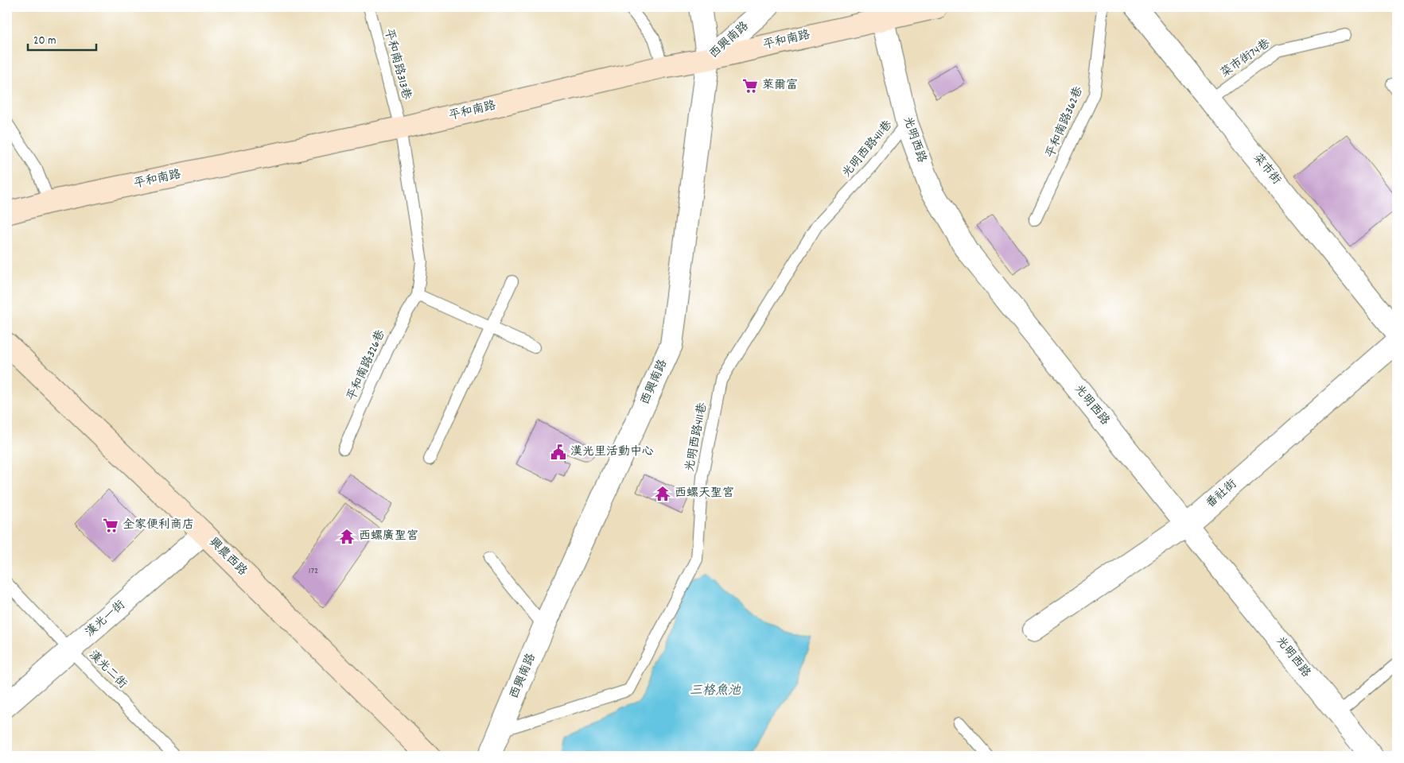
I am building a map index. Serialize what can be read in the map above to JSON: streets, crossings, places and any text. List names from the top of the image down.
{
  "streets": {
    "main road": ["平和南路", "興農西路"],
    "street": [
      "西興南路",
      "光明西路",
      "菜市街",
      "番社街",
      "漢光一街"
    ],
    "lane": [
      "菜市街74巷",
      "平和南路313巷",
      "平和南路362巷",
      "光明西路411巷",
      "平和南路326巷",
      "漢光二街"
    ]
  },
  "crossings": [
    ["西興南路", "平和南路"],
    ["西興南路", "光明西路411巷"],
    ["平和南路", "平和南路313巷"],
    ["平和南路", "光明西路"],
    ["平和南路", "平和南路326巷"],
    ["菜市街74巷", "菜市街"],
    ["平和南路313巷", "平和南路326巷"],
    ["光明西路", "光明西路411巷"],
    ["光明西路", "番社街"],
    ["興農西路", "漢光一街"],
    ["漢光一街", "漢光二街"]
  ],
  "water": ["三格魚池"],
  "places": {
    "supermarket": ["萊爾富", "全家便利商店"],
    "public building": ["漢光里活動中心"],
    "temple": ["西螺天聖宮", "西螺廣聖宮"]
  },
  "house_numbers": ["172"],
  "scale_bar": "20 m"
}
